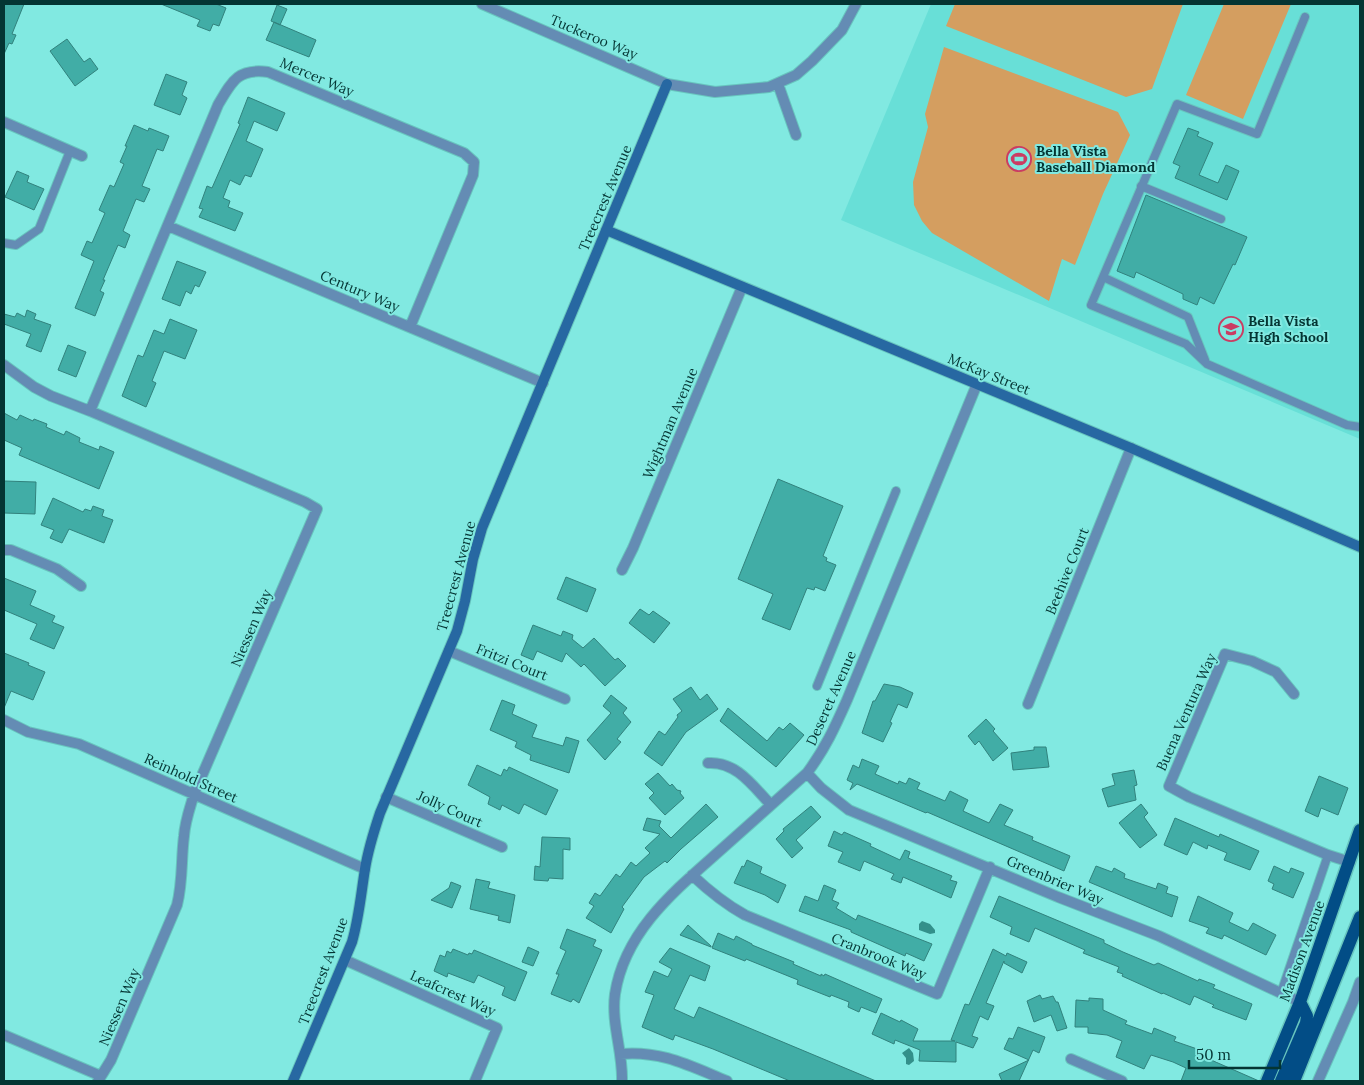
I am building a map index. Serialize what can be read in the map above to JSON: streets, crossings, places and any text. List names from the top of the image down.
{
  "streets": {
    "main road": ["Madison Avenue"],
    "street": [
      "Tuckeroo Way",
      "Mercer Way",
      "Treecrest Avenue",
      "Century Way",
      "McKay Street",
      "Wightman Avenue",
      "Beehive Court",
      "Niessen Way",
      "Fritzi Court",
      "Deseret Avenue",
      "Buena Ventura Way",
      "Reinhold Street",
      "Jolly Court",
      "Greenbrier Way",
      "Cranbrook Way",
      "Leafcrest Way"
    ]
  },
  "crossings": [
    ["Tuckeroo Way", "Treecrest Avenue"],
    ["Mercer Way", "Century Way"],
    ["Mercer Way", "Niessen Way"],
    ["Treecrest Avenue", "Century Way"],
    ["Treecrest Avenue", "McKay Street"],
    ["Treecrest Avenue", "Fritzi Court"],
    ["Treecrest Avenue", "Reinhold Street"],
    ["Treecrest Avenue", "Jolly Court"],
    ["Treecrest Avenue", "Leafcrest Way"],
    ["McKay Street", "Wightman Avenue"],
    ["McKay Street", "Beehive Court"],
    ["McKay Street", "Deseret Avenue"],
    ["Niessen Way", "Reinhold Street"],
    ["Deseret Avenue", "Greenbrier Way"],
    ["Deseret Avenue", "Cranbrook Way"],
    ["Buena Ventura Way", "Madison Avenue"],
    ["Greenbrier Way", "Madison Avenue"],
    ["Greenbrier Way", "Cranbrook Way"]
  ],
  "places": {
    "sports": ["Bella Vista Baseball Diamond"],
    "school or university": ["Bella Vista High School"]
  },
  "scale_bar": "50 m"
}
